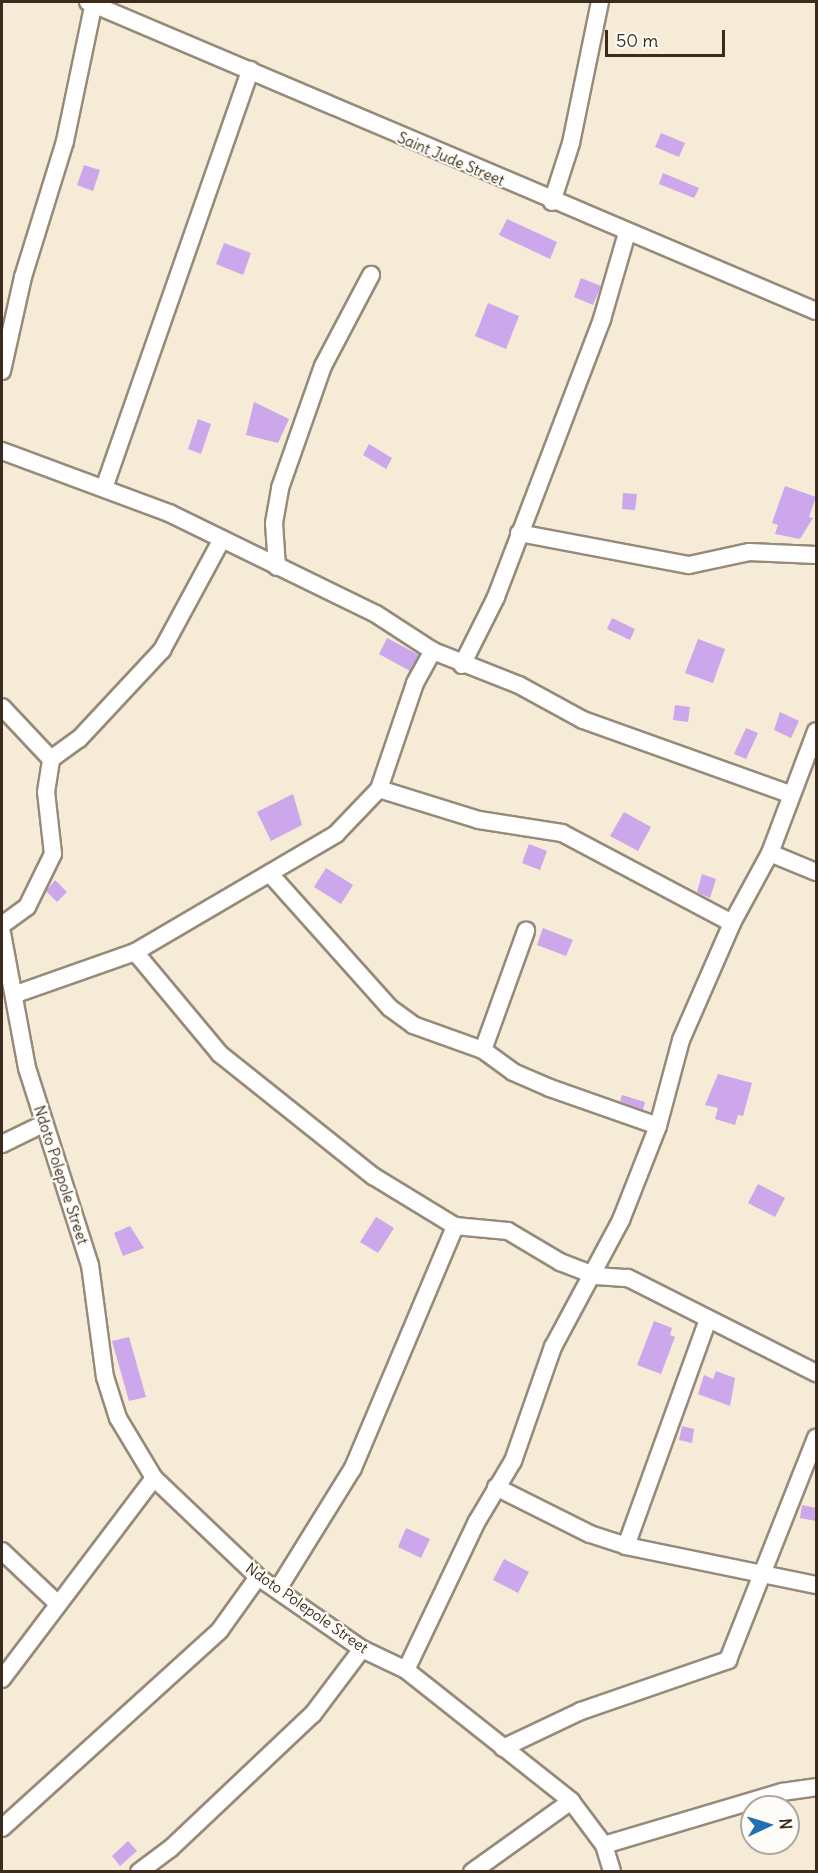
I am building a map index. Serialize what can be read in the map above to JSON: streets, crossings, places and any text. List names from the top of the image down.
{
  "streets": {
    "street": ["Saint Jude Street", "Ndoto Polepole Street"]
  },
  "scale_bar": "50 m",
  "north": "right"
}
